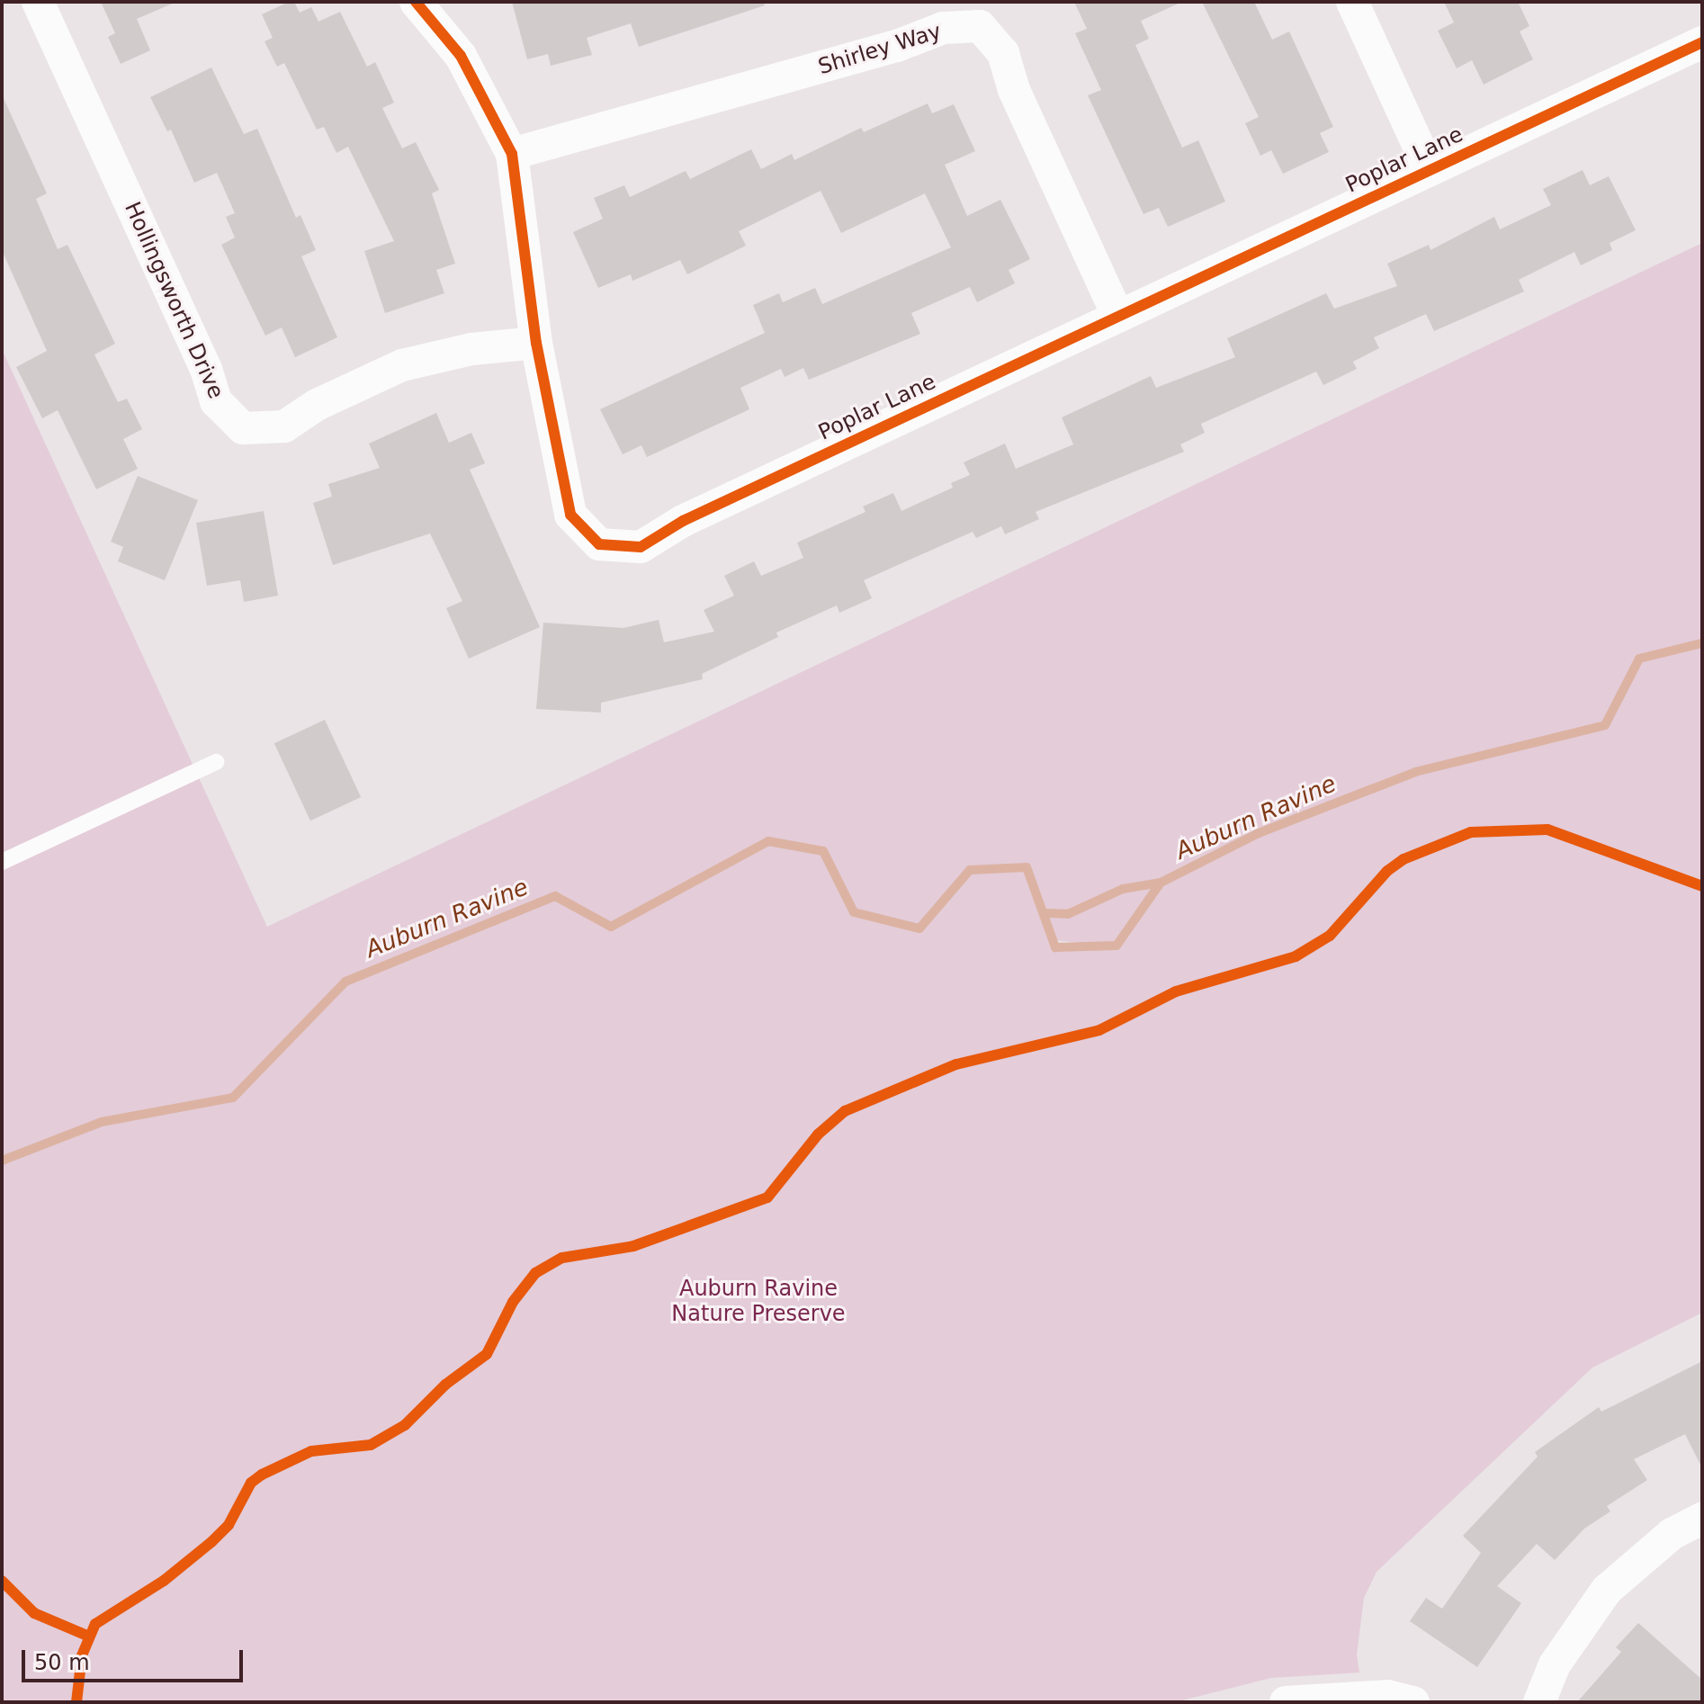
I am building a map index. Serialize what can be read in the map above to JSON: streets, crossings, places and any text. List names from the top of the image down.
{
  "streets": {
    "street": ["Shirley Way", "Poplar Lane", "Hollingsworth Drive"]
  },
  "crossings": [
    ["Shirley Way", "Poplar Lane"],
    ["Poplar Lane", "Hollingsworth Drive"]
  ],
  "water": ["Auburn Ravine"],
  "parks": ["Auburn Ravine Nature Preserve"],
  "scale_bar": "50 m"
}
